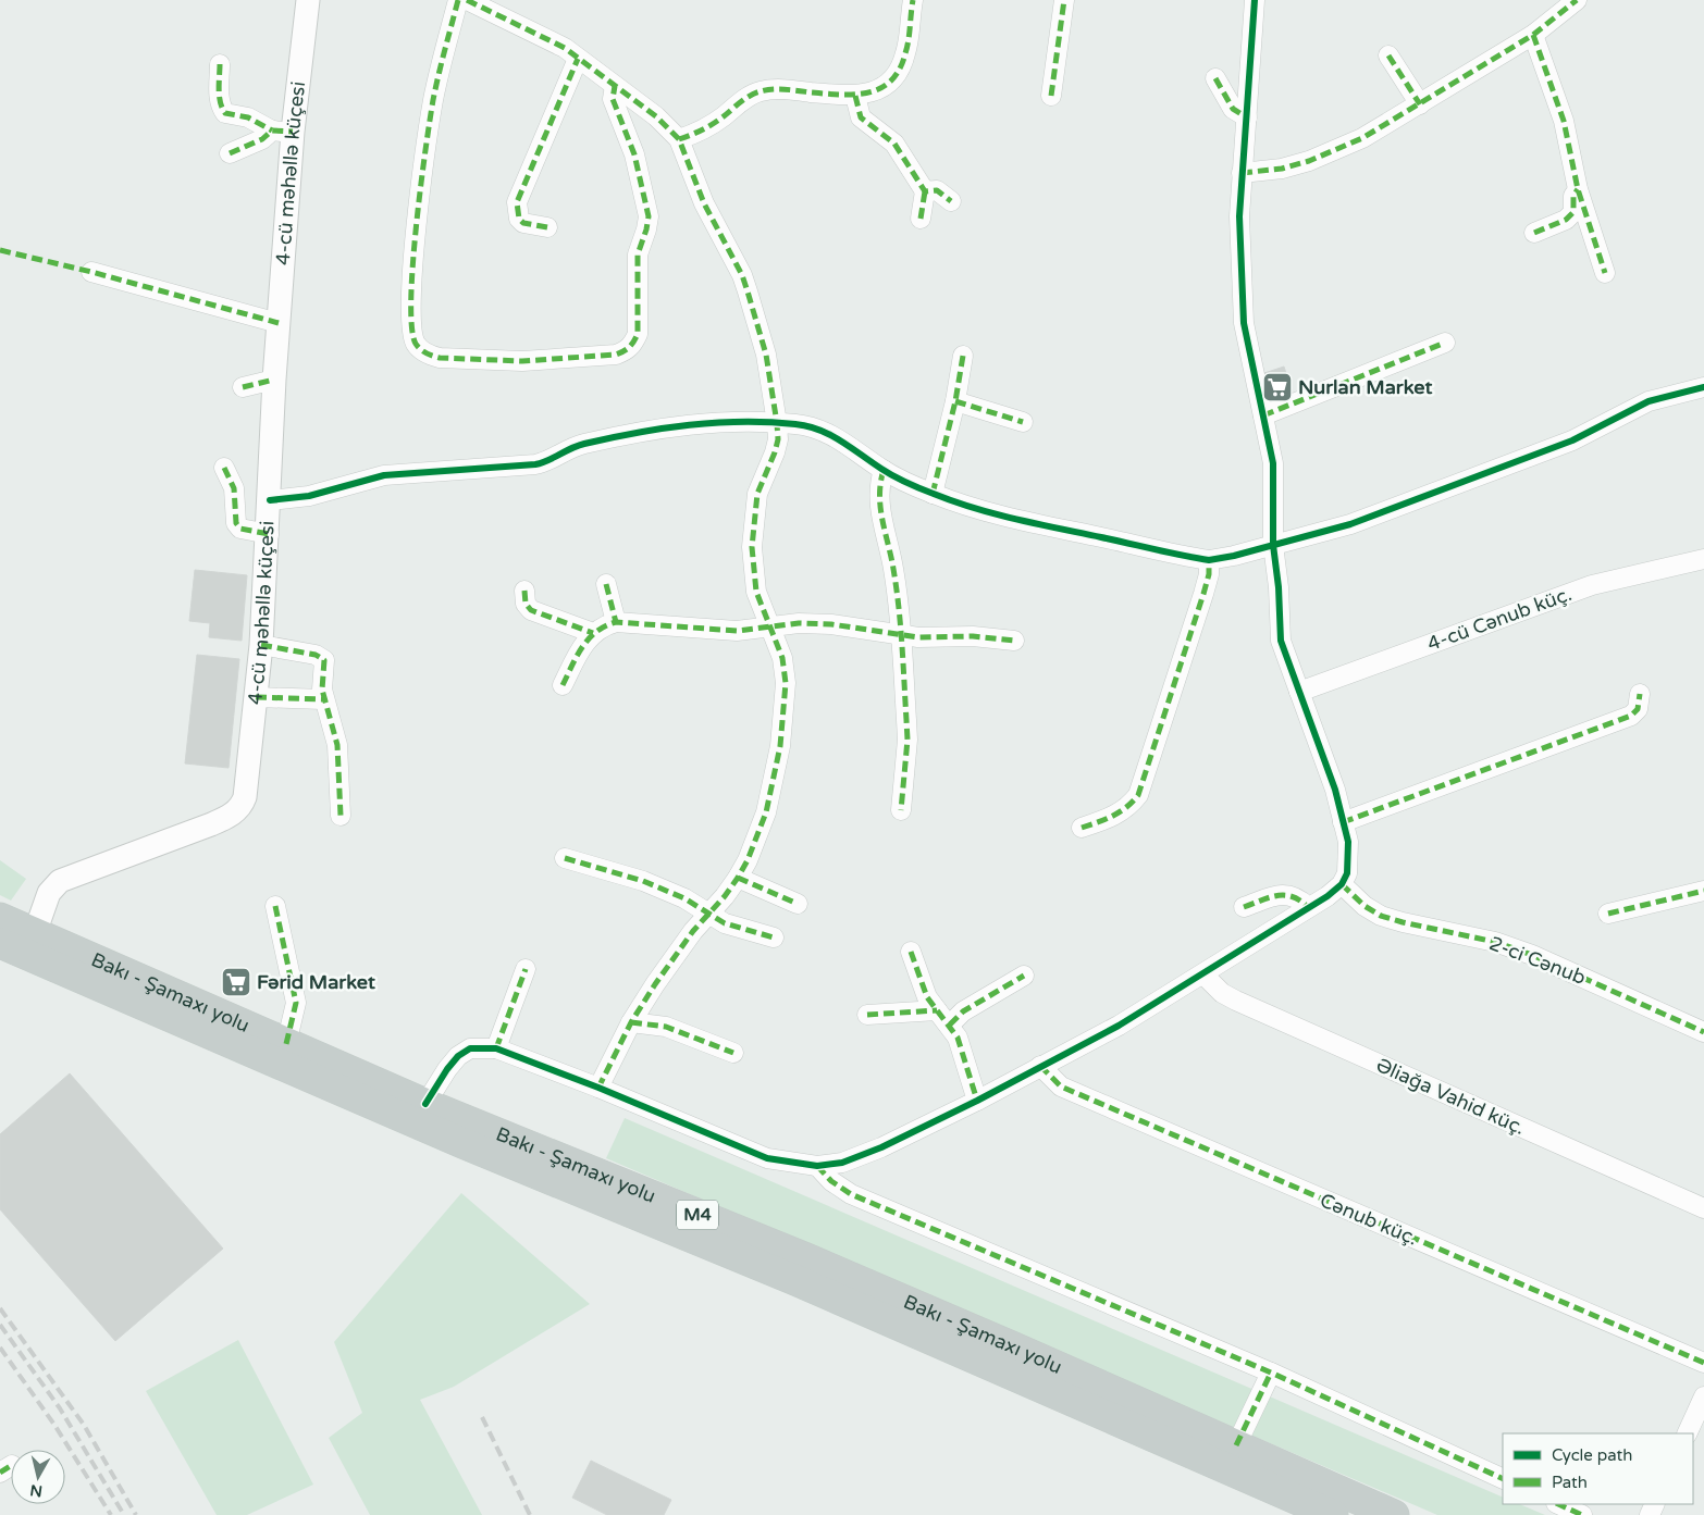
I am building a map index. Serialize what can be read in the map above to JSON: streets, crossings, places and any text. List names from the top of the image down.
{
  "streets": {
    "highway": ["Bakı - Şamaxı yolu", "M4"],
    "street": [
      "4-cü məhəllə küçesi",
      "4-cü Cənub küç.",
      "2-ci Cənub",
      "Əliağa Vahid küç.",
      "Cənub küç."
    ]
  },
  "crossings": [
    ["4-cü məhəllə küçesi", "Bakı - Şamaxı yolu"]
  ],
  "places": {
    "supermarket": ["Nurlan Market", "Fərid Market"]
  },
  "legend": ["Cycle path", "Path"],
  "north": "bottom"
}
